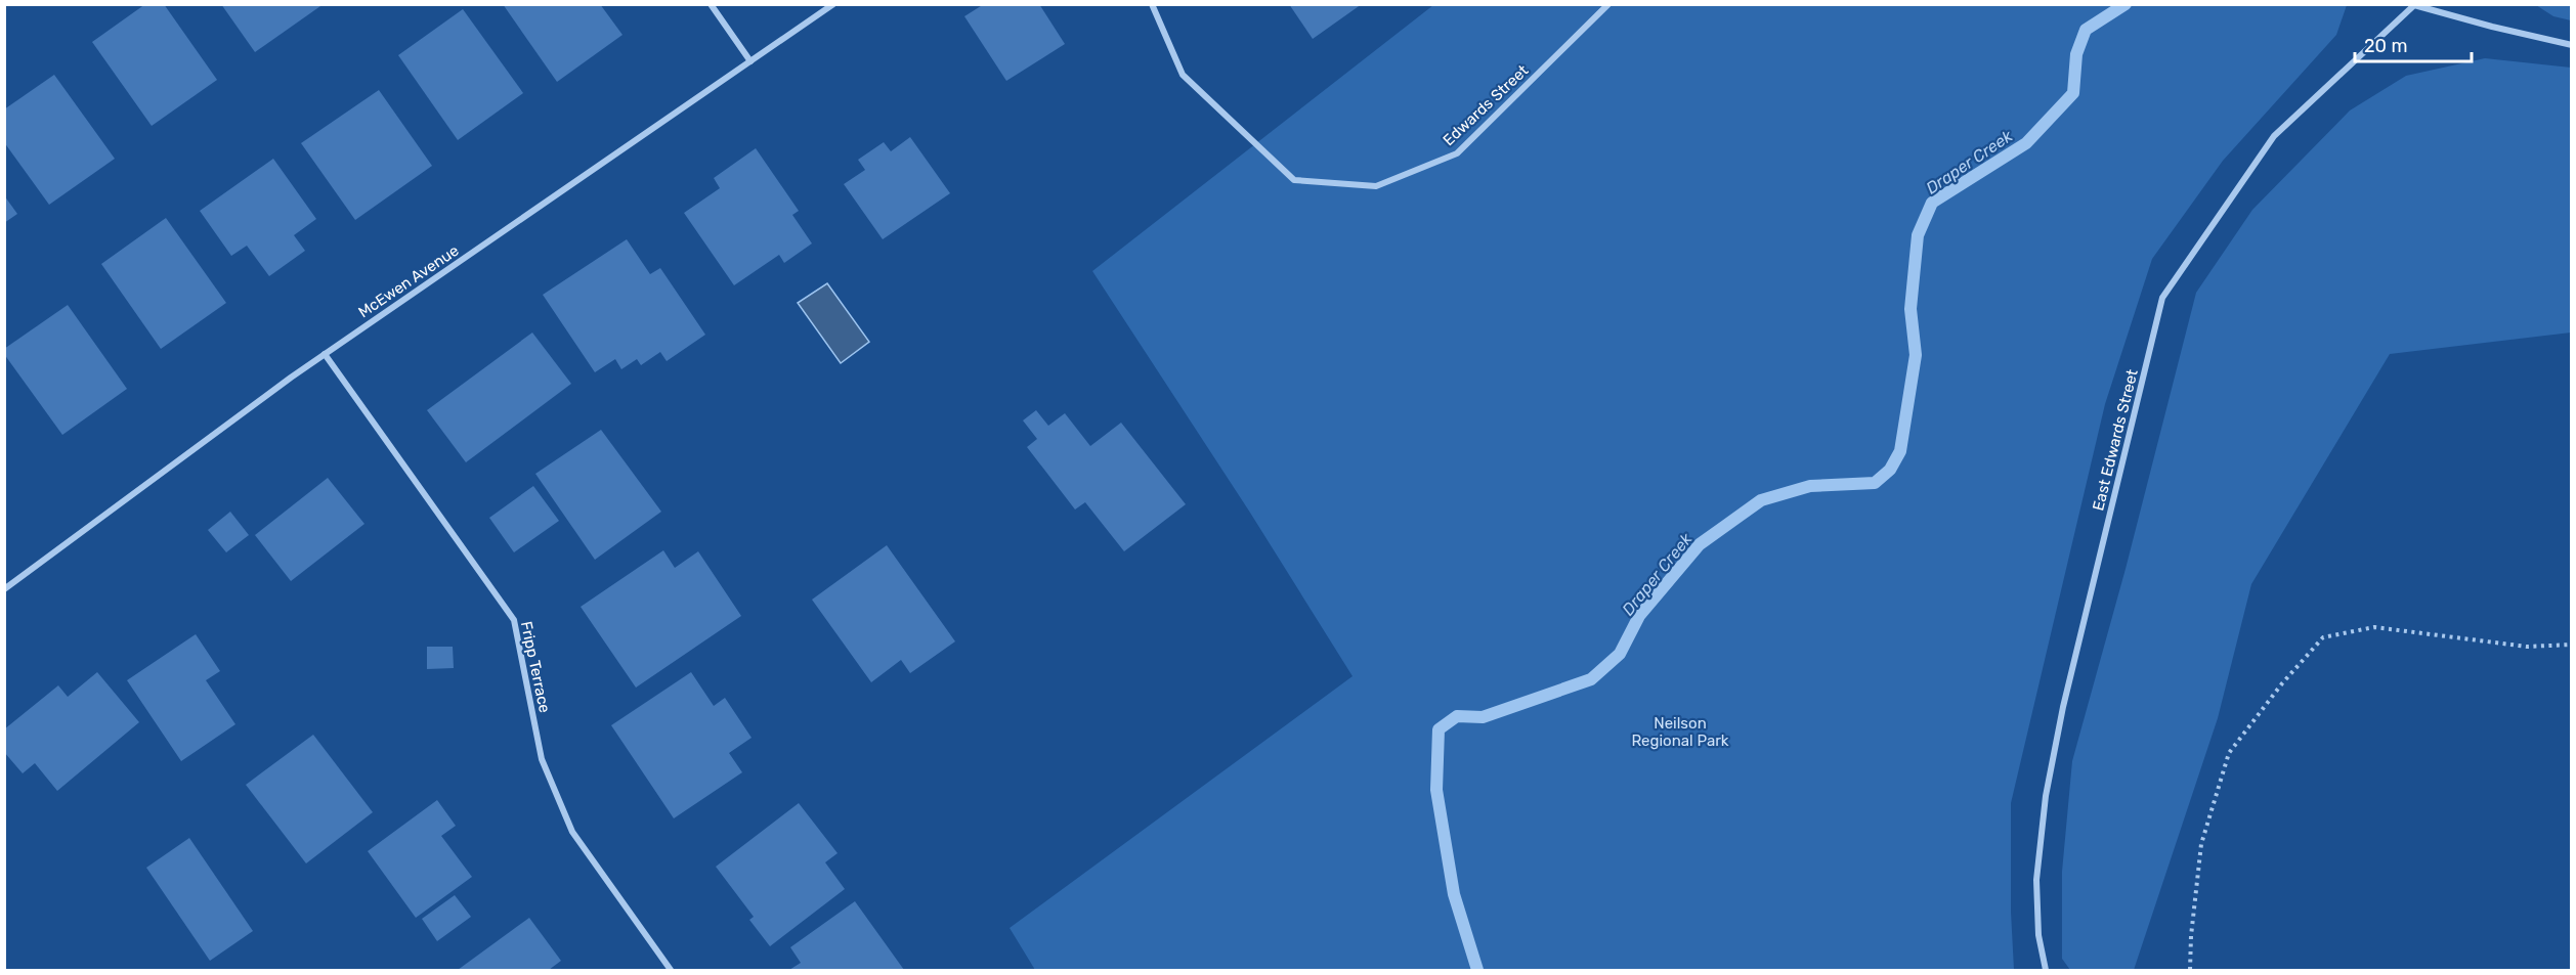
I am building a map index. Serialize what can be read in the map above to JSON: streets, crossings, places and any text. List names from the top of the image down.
{
  "streets": {
    "street": [
      "Edwards Street",
      "McEwen Avenue",
      "East Edwards Street",
      "Fripp Terrace"
    ]
  },
  "crossings": [
    ["McEwen Avenue", "Fripp Terrace"]
  ],
  "water": ["Draper Creek"],
  "parks": ["Neilson Regional Park"],
  "scale_bar": "20 m"
}
